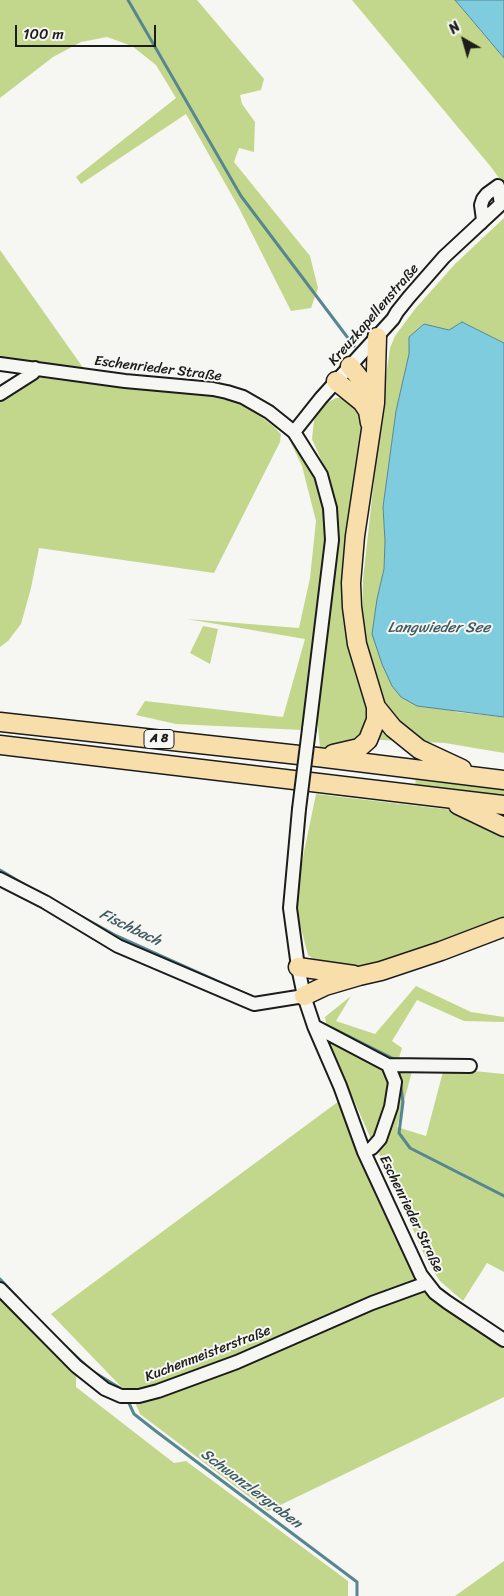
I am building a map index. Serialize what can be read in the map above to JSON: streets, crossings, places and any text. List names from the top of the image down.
{
  "streets": {
    "highway": ["A 8"],
    "street": ["Kreuzkapellenstraße", "Eschenrieder Straße", "Kuchenmeisterstraße"]
  },
  "crossings": [
    ["Kreuzkapellenstraße", "Eschenrieder Straße"],
    ["Eschenrieder Straße", "Kuchenmeisterstraße"]
  ],
  "water": ["Langwieder See", "Fischbach", "Schwanzlergraben"],
  "scale_bar": "100 m",
  "north": "top left"
}
